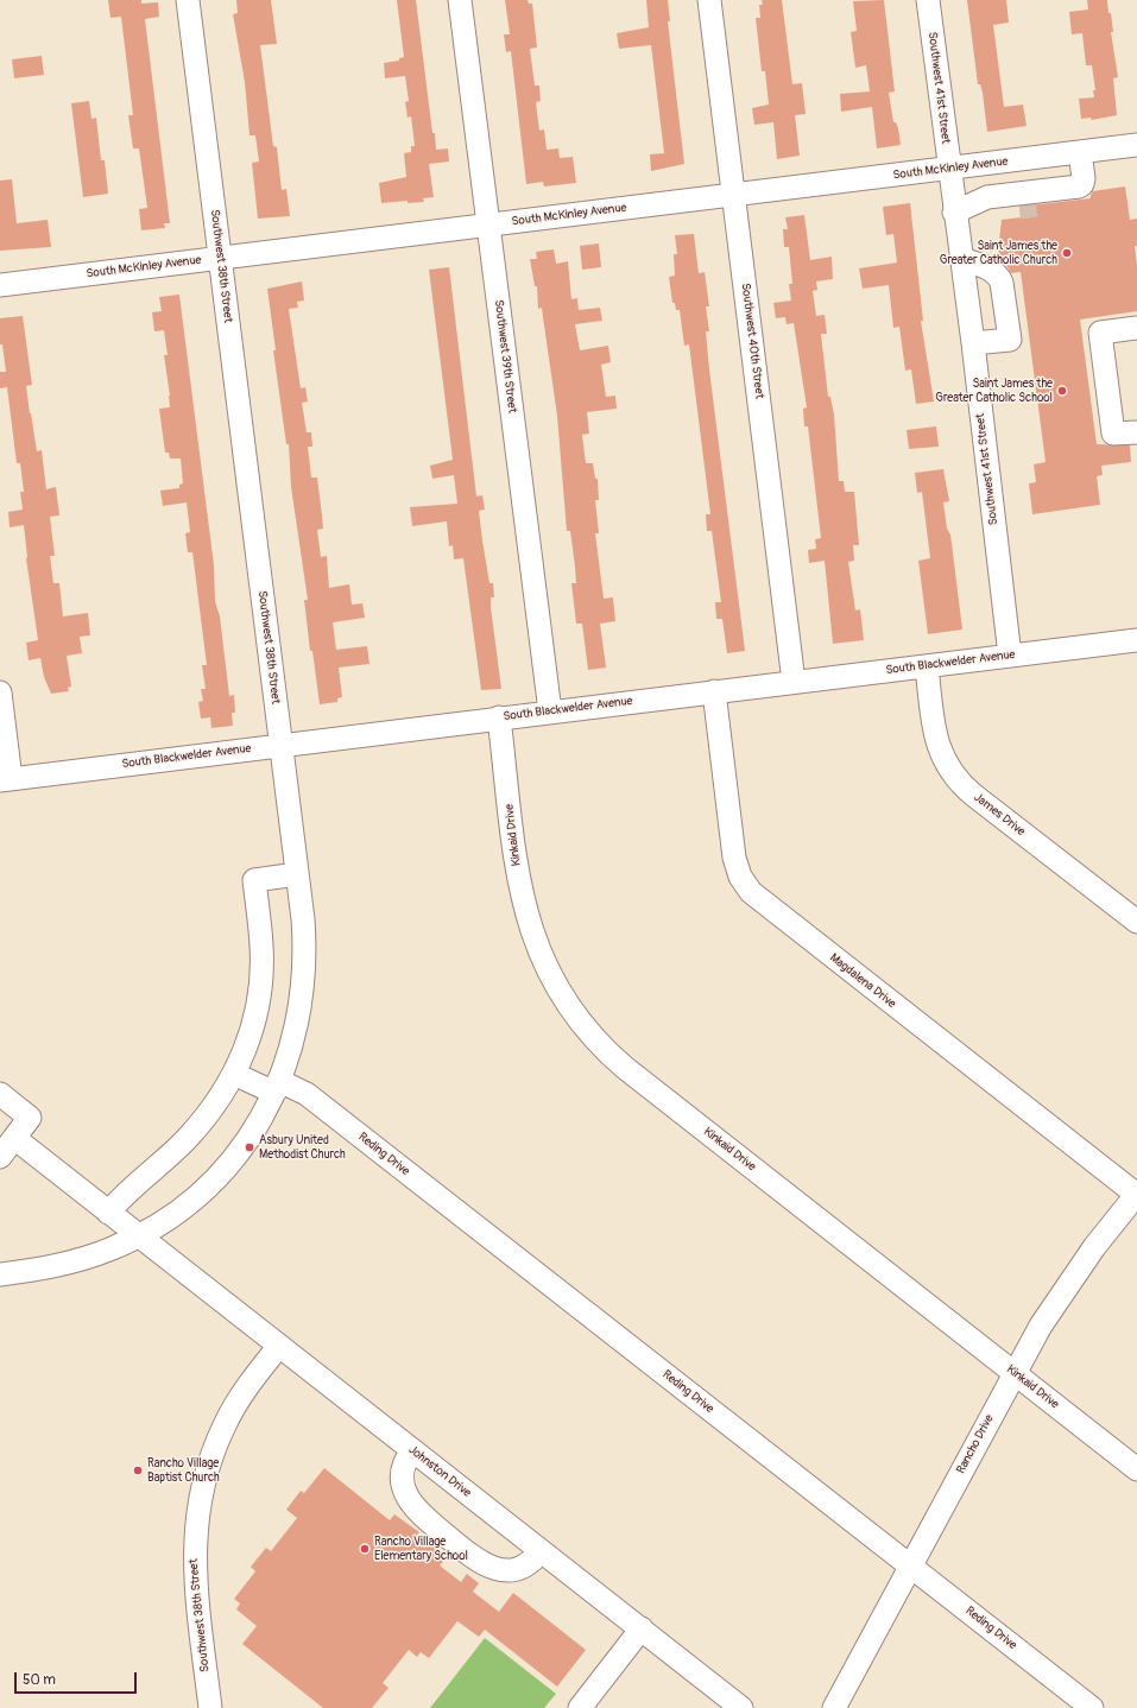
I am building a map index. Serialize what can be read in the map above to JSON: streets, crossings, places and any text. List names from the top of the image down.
{
  "streets": {
    "street": [
      "Southwest 41st Street",
      "South McKinley Avenue",
      "Southwest 38th Street",
      "Southwest 40th Street",
      "Southwest 39th Street",
      "South Blackwelder Avenue",
      "James Drive",
      "Kinkaid Drive",
      "Magdalena Drive",
      "Reding Drive",
      "Rancho Drive",
      "Johnston Drive"
    ]
  },
  "crossings": [
    ["Southwest 41st Street", "South McKinley Avenue"],
    ["Southwest 41st Street", "South Blackwelder Avenue"],
    ["South McKinley Avenue", "Southwest 38th Street"],
    ["South McKinley Avenue", "Southwest 40th Street"],
    ["South McKinley Avenue", "Southwest 39th Street"],
    ["Southwest 38th Street", "South Blackwelder Avenue"],
    ["Southwest 38th Street", "Reding Drive"],
    ["Southwest 38th Street", "Johnston Drive"],
    ["Southwest 40th Street", "South Blackwelder Avenue"],
    ["Southwest 39th Street", "South Blackwelder Avenue"],
    ["South Blackwelder Avenue", "James Drive"],
    ["South Blackwelder Avenue", "Kinkaid Drive"],
    ["South Blackwelder Avenue", "Magdalena Drive"],
    ["Kinkaid Drive", "Rancho Drive"],
    ["Magdalena Drive", "Rancho Drive"],
    ["Reding Drive", "Rancho Drive"]
  ],
  "places": [
    "Saint James the Greater Catholic Church",
    "Saint James the Greater Catholic School",
    "Asbury United Methodist Church",
    "Rancho Village Baptist Church",
    "Rancho Village Elementary School"
  ],
  "scale_bar": "50 m"
}
